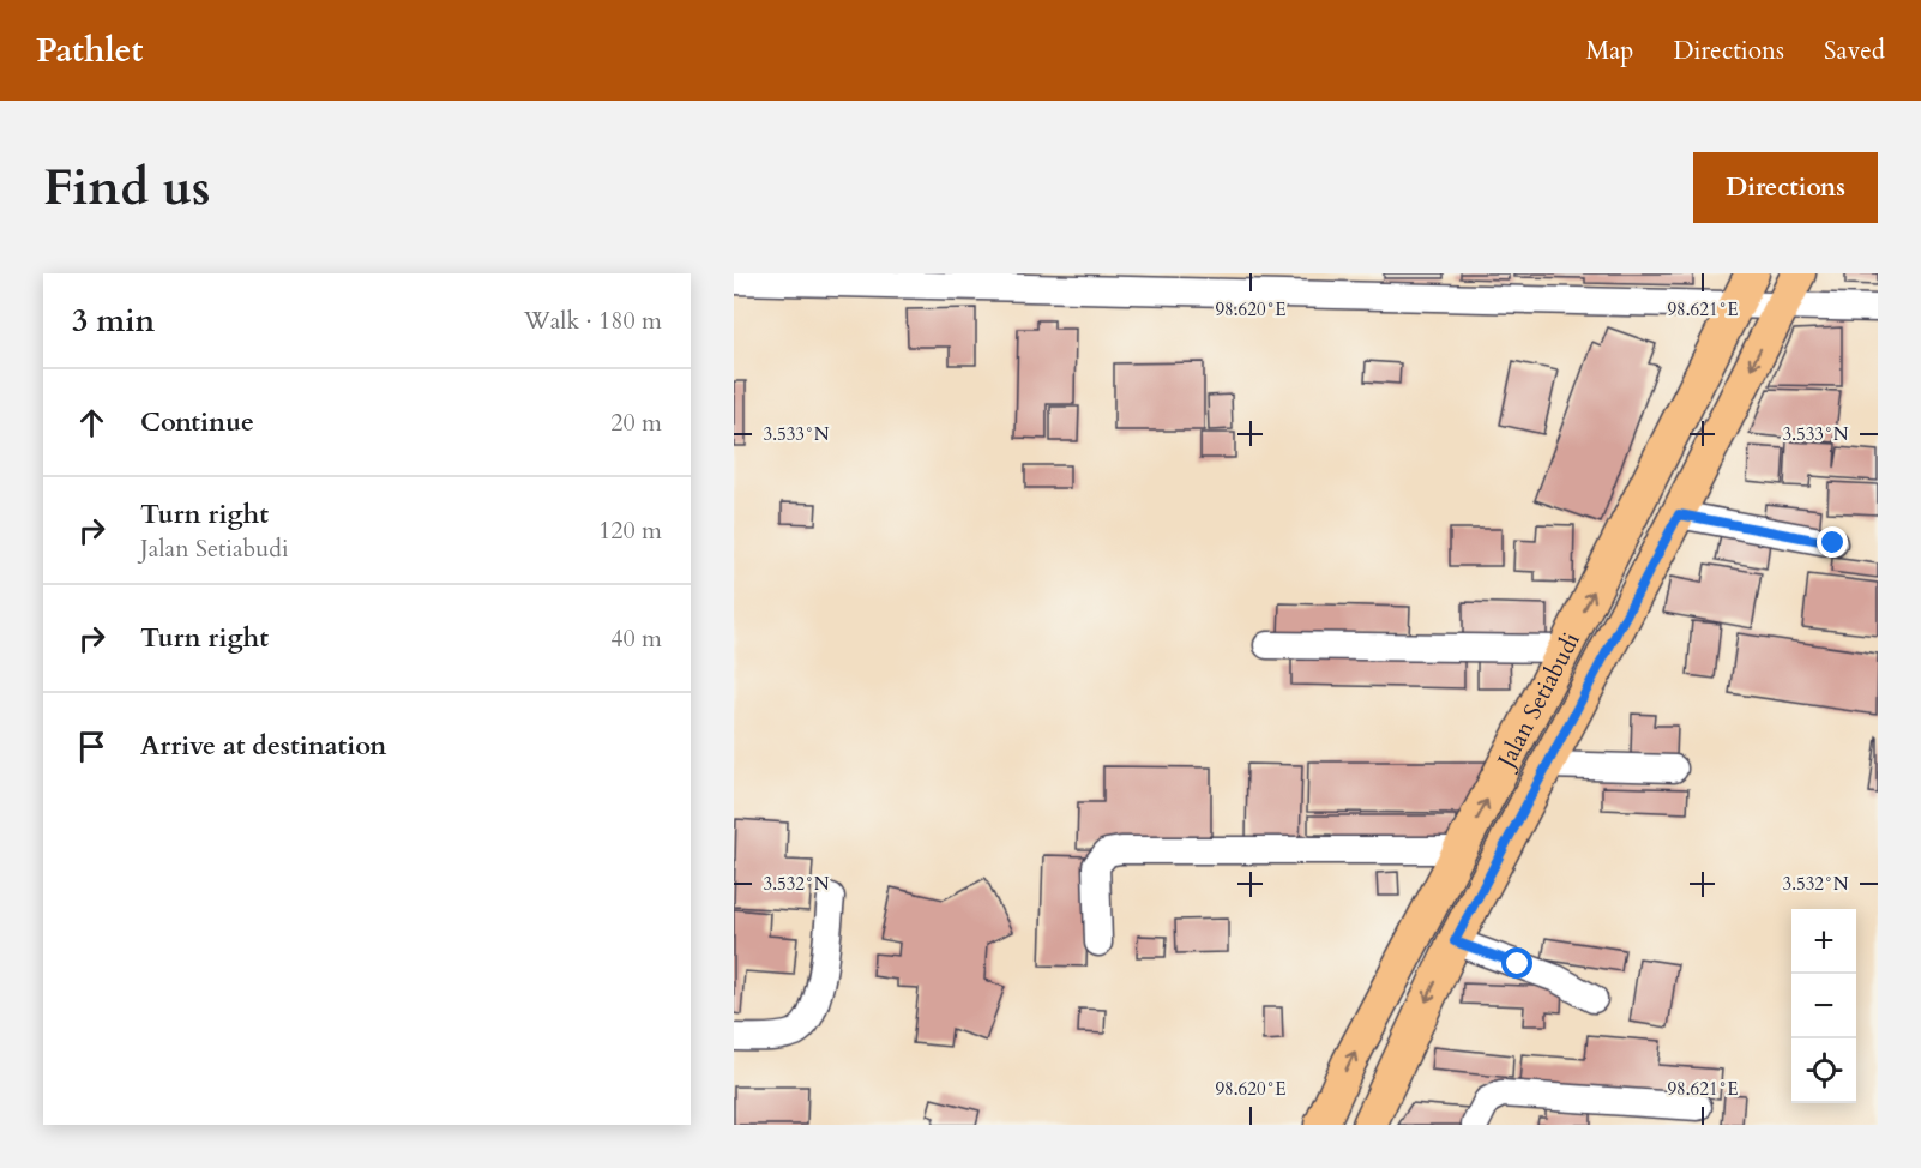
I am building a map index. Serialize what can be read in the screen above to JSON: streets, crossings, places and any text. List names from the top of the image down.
{
  "streets": {
    "main road": ["Jalan Setiabudi"]
  },
  "page": {
    "header": "Pathlet",
    "nav": ["Map", "Directions", "Saved"],
    "buttons": "Directions",
    "title": "Find us",
    "heading": ["3 min", "Walk · 180 m"],
    "list": [
      ["Continue", "20 m"],
      ["Turn right", "Jalan Setiabudi", "120 m"],
      ["Turn right", "40 m"],
      "Arrive at destination"
    ],
    "map_buttons": ["+", "−"]
  },
  "coordinates": [
    "98.620°E",
    "98.621°E",
    "3.533°N",
    "3.532°N"
  ]
}
